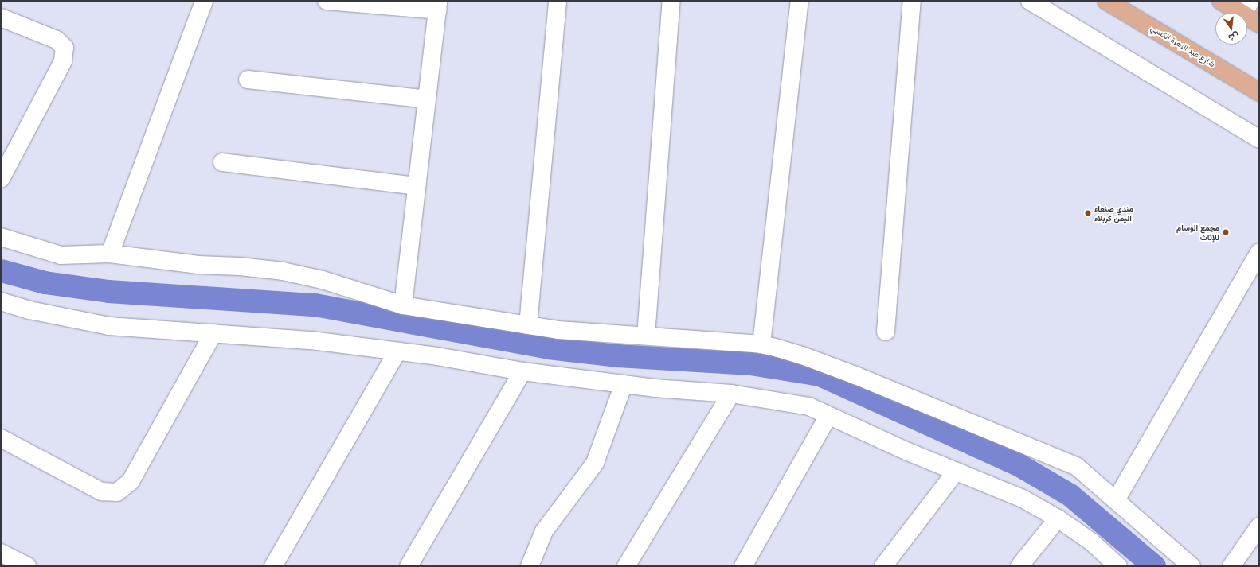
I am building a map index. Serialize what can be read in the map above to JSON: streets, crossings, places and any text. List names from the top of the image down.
{
  "streets": {
    "main road": ["شارع عبد الزهرة الكعبي"]
  },
  "places": ["مندي صنعاء اليمن كربلاء", "مجمع الوسام للإثاث"],
  "north": "bottom"
}
